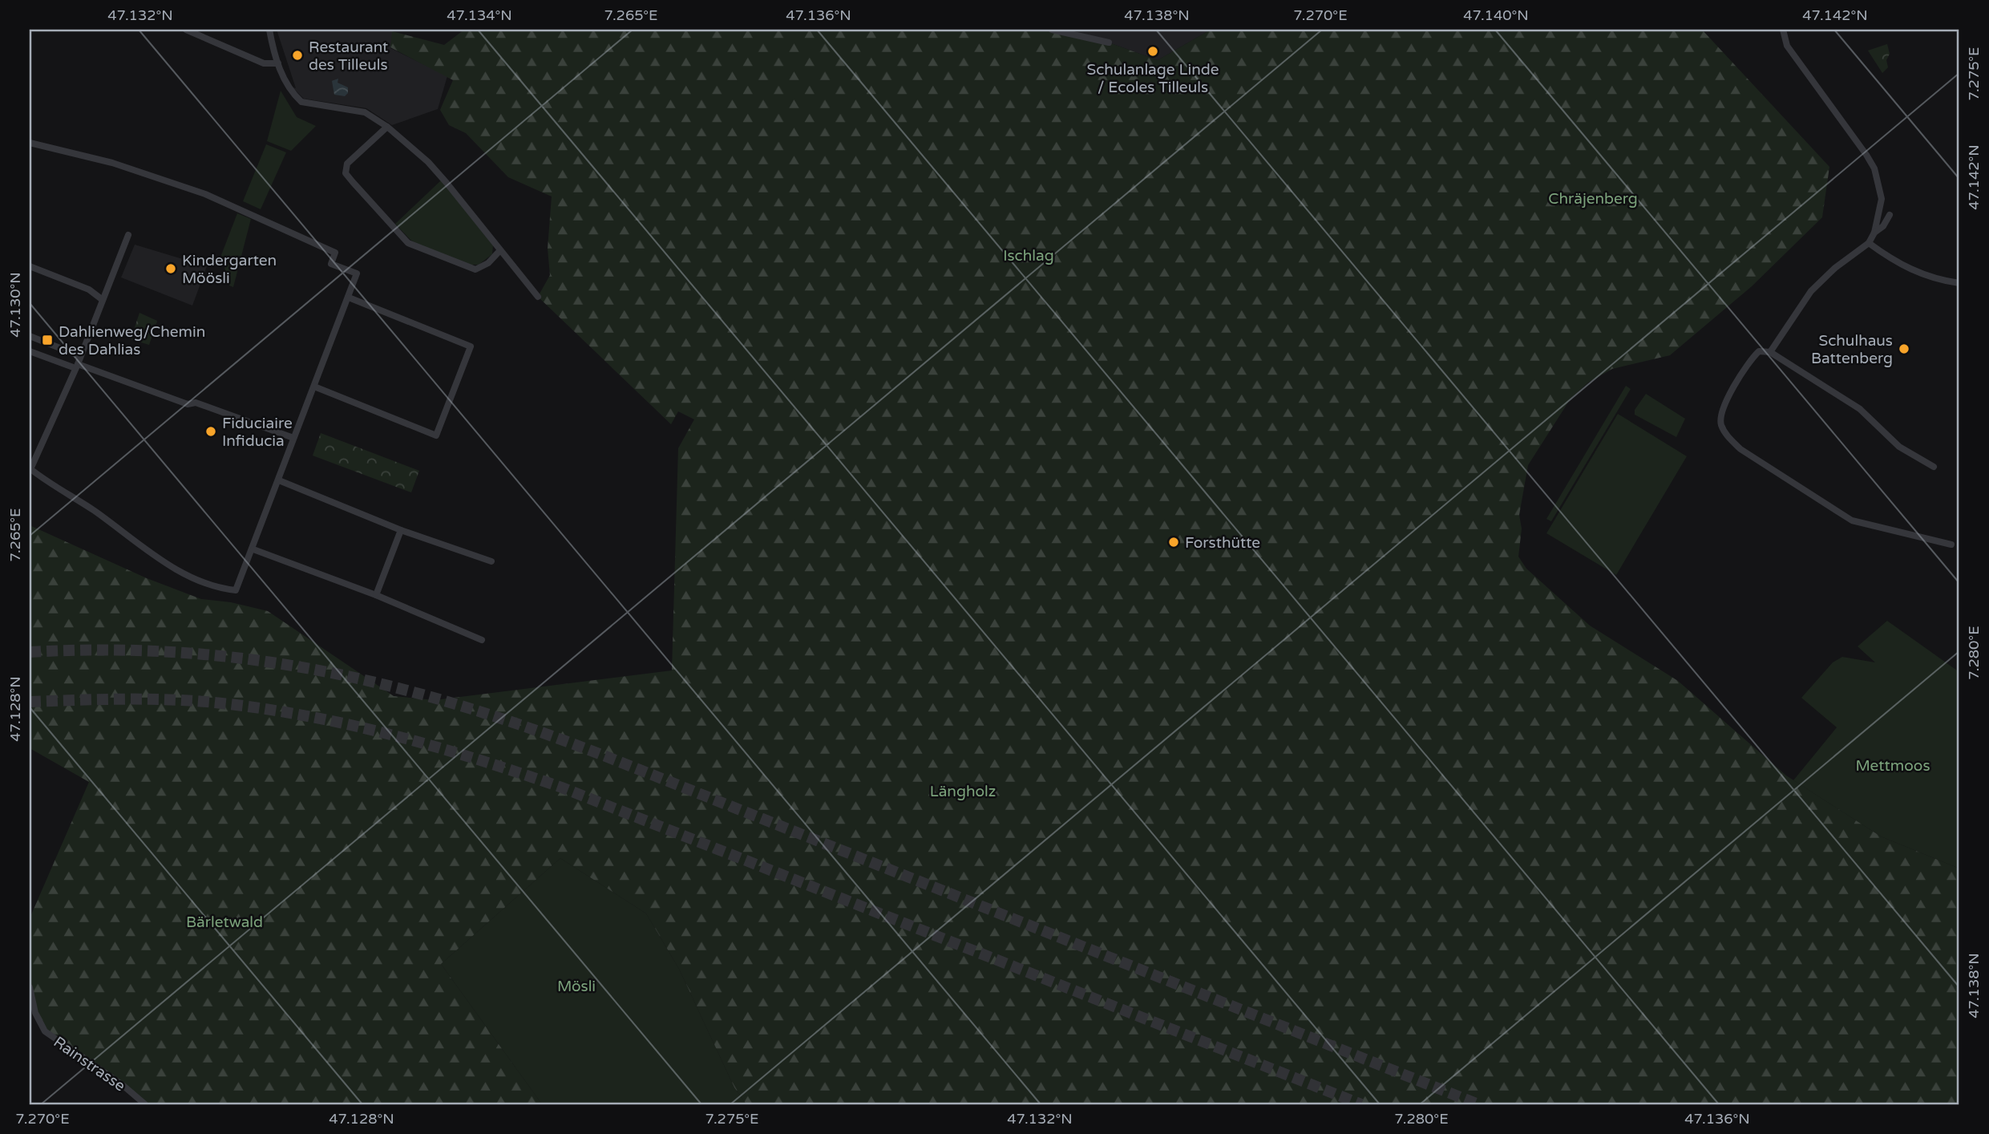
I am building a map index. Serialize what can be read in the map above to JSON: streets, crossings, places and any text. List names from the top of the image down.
{
  "streets": {
    "street": ["Rainstrasse"]
  },
  "parks": [
    "Chräjenberg",
    "Ischlag",
    "Mettmoos",
    "Längholz",
    "Bärletwald",
    "Mösli"
  ],
  "places": {
    "other": [
      "Schulanlage Linde / Ecoles Tilleuls",
      "Restaurant des Tilleuls",
      "Kindergarten Möösli",
      "Schulhaus Battenberg",
      "Fiduciaire Infiducia",
      "Forsthütte"
    ],
    "transit": ["Dahlienweg/Chemin des Dahlias"]
  },
  "coordinates": [
    "47.132°N",
    "47.134°N",
    "7.265°E",
    "47.136°N",
    "47.138°N",
    "7.270°E",
    "47.140°N",
    "47.142°N",
    "7.275°E",
    "47.130°N",
    "7.280°E",
    "47.128°N"
  ]
}
